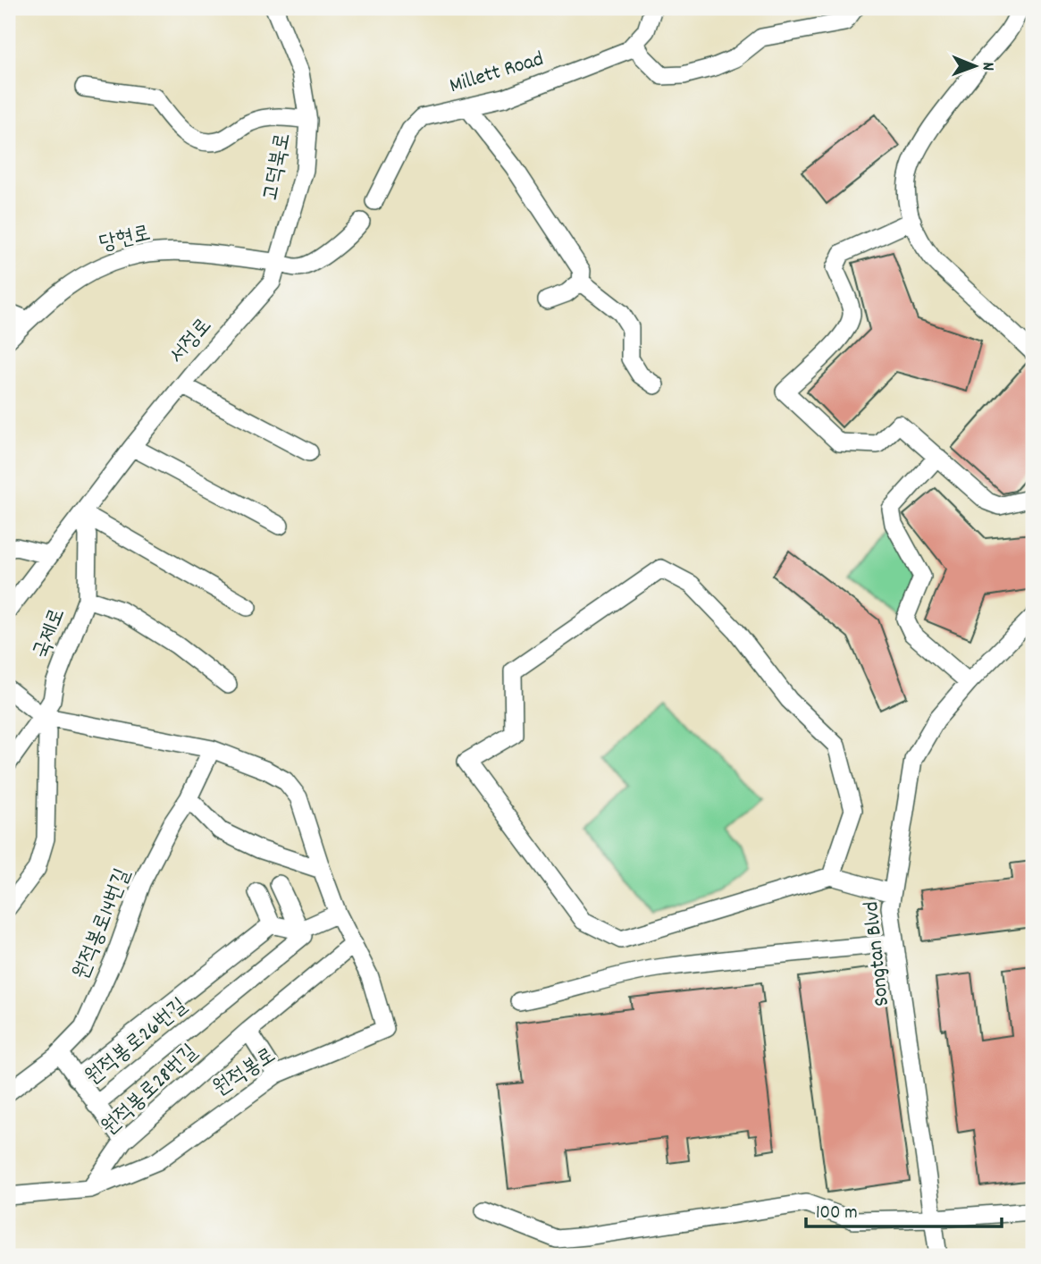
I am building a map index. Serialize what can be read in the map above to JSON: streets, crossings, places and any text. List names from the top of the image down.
{
  "streets": {
    "street": [
      "Millett Road",
      "고덕북로",
      "당현로",
      "서정로",
      "국제로",
      "원적봉로14번길",
      "Songtan Blvd",
      "원적봉로26번길",
      "원적봉로",
      "원적봉로28번길"
    ]
  },
  "crossings": [
    ["고덕북로", "당현로"],
    ["고덕북로", "서정로"],
    ["당현로", "서정로"],
    ["서정로", "국제로"],
    ["국제로", "원적봉로"],
    ["원적봉로14번길", "원적봉로"],
    ["원적봉로26번길", "원적봉로"],
    ["원적봉로", "원적봉로28번길"]
  ],
  "scale_bar": "100 m",
  "north": "right"
}
